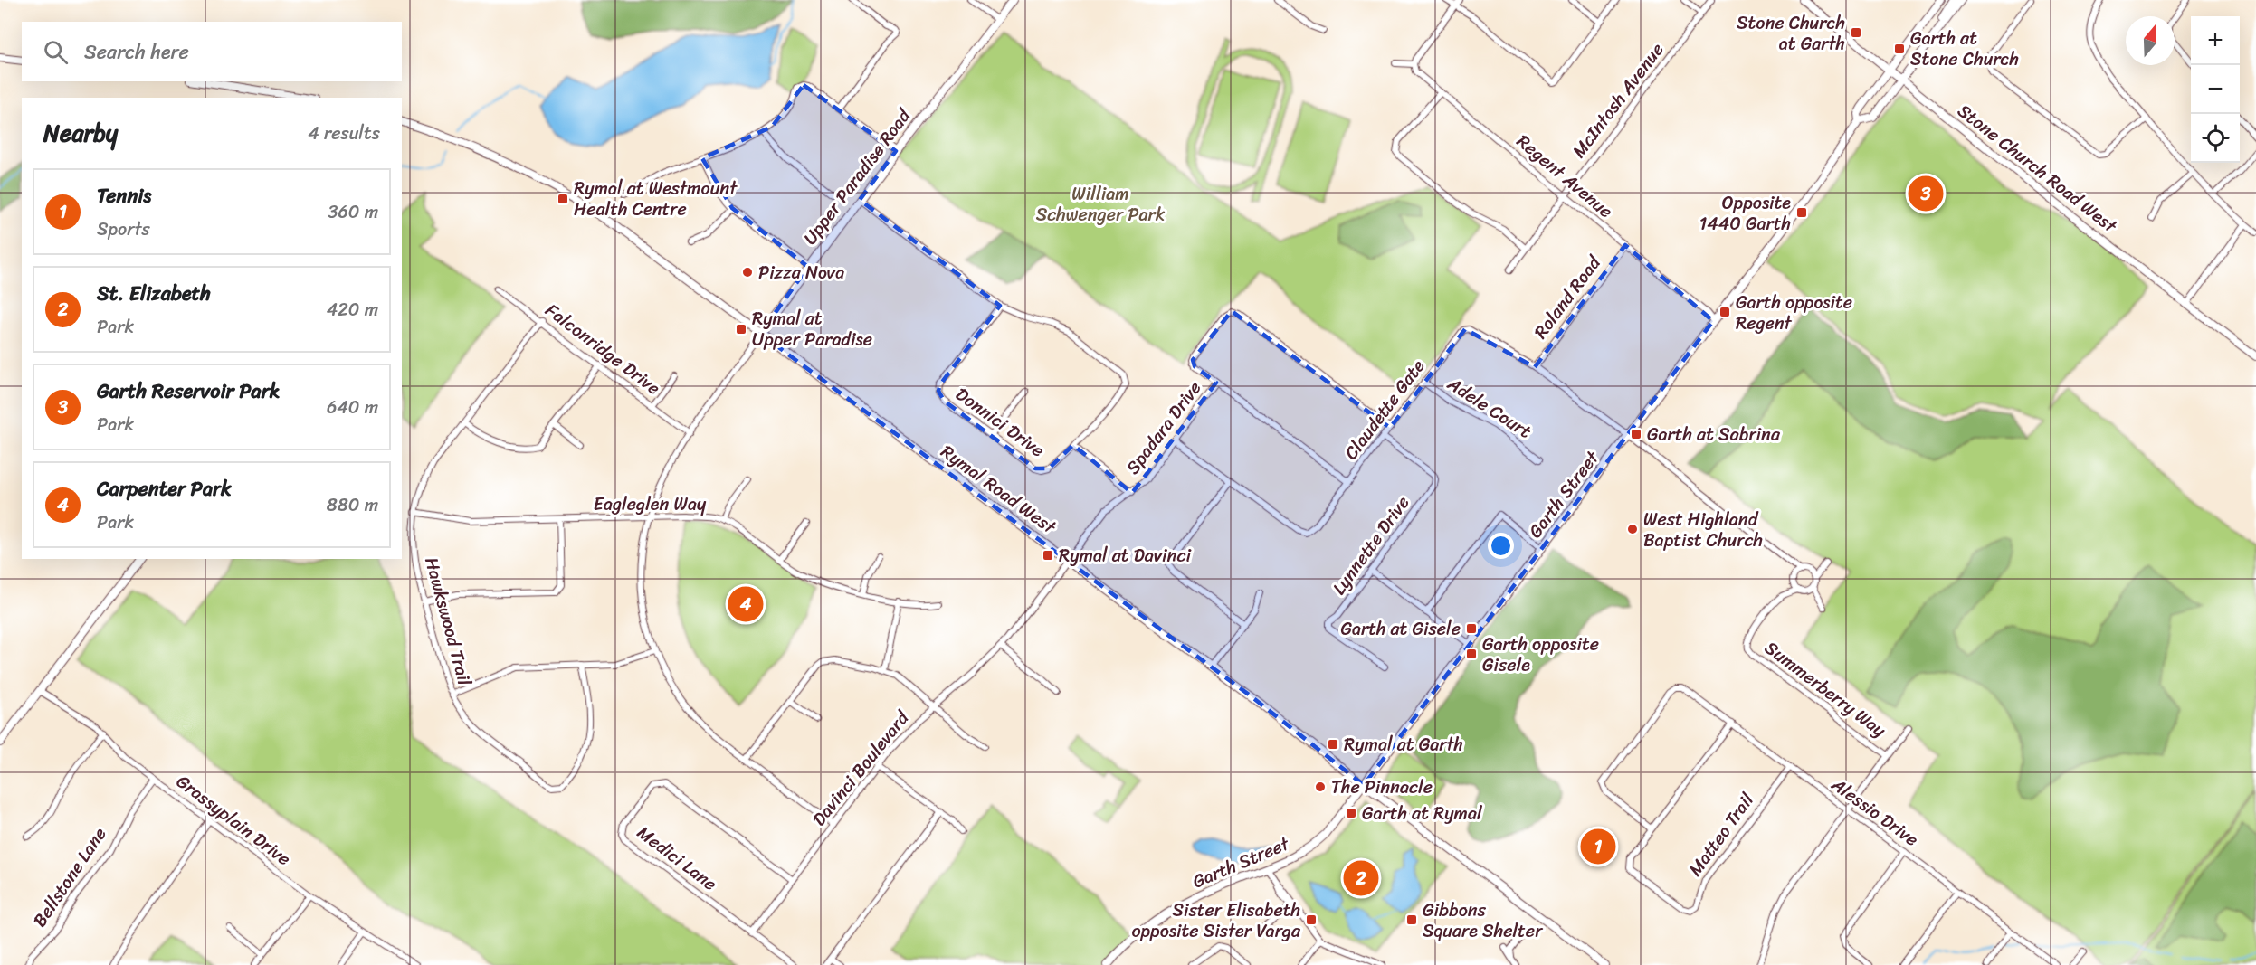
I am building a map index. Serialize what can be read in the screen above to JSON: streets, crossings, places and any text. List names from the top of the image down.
{
  "streets": {
    "main road": [
      "Stone Church Road West",
      "Upper Paradise Road",
      "Rymal Road West",
      "Garth Street"
    ],
    "street": [
      "McIntosh Avenue",
      "Regent Avenue",
      "Roland Road",
      "Falconridge Drive",
      "Adele Court",
      "Claudette Gate",
      "Donnici Drive",
      "Spadara Drive",
      "Eagleglen Way",
      "Lynnette Drive",
      "Hawkswood Trail",
      "Summerberry Way",
      "Davinci Boulevard",
      "Alessio Drive",
      "Grassyplain Drive",
      "Matteo Trail",
      "Medici Lane",
      "Bellstone Lane"
    ]
  },
  "crossings": [
    ["McIntosh Avenue", "Regent Avenue"],
    ["Stone Church Road West", "Garth Street"],
    ["Regent Avenue", "Roland Road"],
    ["Regent Avenue", "Garth Street"],
    ["Upper Paradise Road", "Falconridge Drive"],
    ["Upper Paradise Road", "Donnici Drive"],
    ["Upper Paradise Road", "Rymal Road West"],
    ["Upper Paradise Road", "Eagleglen Way"],
    ["Upper Paradise Road", "Davinci Boulevard"],
    ["Roland Road", "Claudette Gate"],
    ["Falconridge Drive", "Hawkswood Trail"],
    ["Adele Court", "Claudette Gate"],
    ["Claudette Gate", "Spadara Drive"],
    ["Claudette Gate", "Garth Street"],
    ["Claudette Gate", "Lynnette Drive"],
    ["Claudette Gate", "Summerberry Way"],
    ["Spadara Drive", "Rymal Road West"],
    ["Spadara Drive", "Davinci Boulevard"],
    ["Rymal Road West", "Garth Street"],
    ["Rymal Road West", "Davinci Boulevard"],
    ["Eagleglen Way", "Hawkswood Trail"],
    ["Davinci Boulevard", "Medici Lane"],
    ["Alessio Drive", "Matteo Trail"],
    ["Grassyplain Drive", "Bellstone Lane"]
  ],
  "parks": ["William Schwenger Park"],
  "places": {
    "transit": [
      "Stone Church at Garth",
      "Garth at Stone Church",
      "Rymal at Westmount Health Centre",
      "Opposite 1440 Garth",
      "Garth opposite Regent",
      "Rymal at Upper Paradise",
      "Garth at Sabrina",
      "Rymal at Davinci",
      "Garth at Gisele",
      "Garth opposite Gisele",
      "Rymal at Garth",
      "Garth at Rymal",
      "Sister Elisabeth opposite Sister Varga",
      "Gibbons Square Shelter"
    ],
    "other": ["Pizza Nova", "West Highland Baptist Church", "The Pinnacle"]
  },
  "north": "top",
  "page": {
    "map_buttons": ["+", "−"],
    "search": "Search here",
    "heading": ["Nearby", "4 results"],
    "list": [
      {
        "mark": "1",
        "name": "Tennis",
        "note": "Sports",
        "value": "360 m"
      },
      {
        "mark": "2",
        "name": "St. Elizabeth",
        "note": "Park",
        "value": "420 m"
      },
      {
        "mark": "3",
        "name": "Garth Reservoir Park",
        "note": "Park",
        "value": "640 m"
      },
      {
        "mark": "4",
        "name": "Carpenter Park",
        "note": "Park",
        "value": "880 m"
      }
    ],
    "pins": [
      "3",
      "4",
      "1",
      "2"
    ]
  }
}
